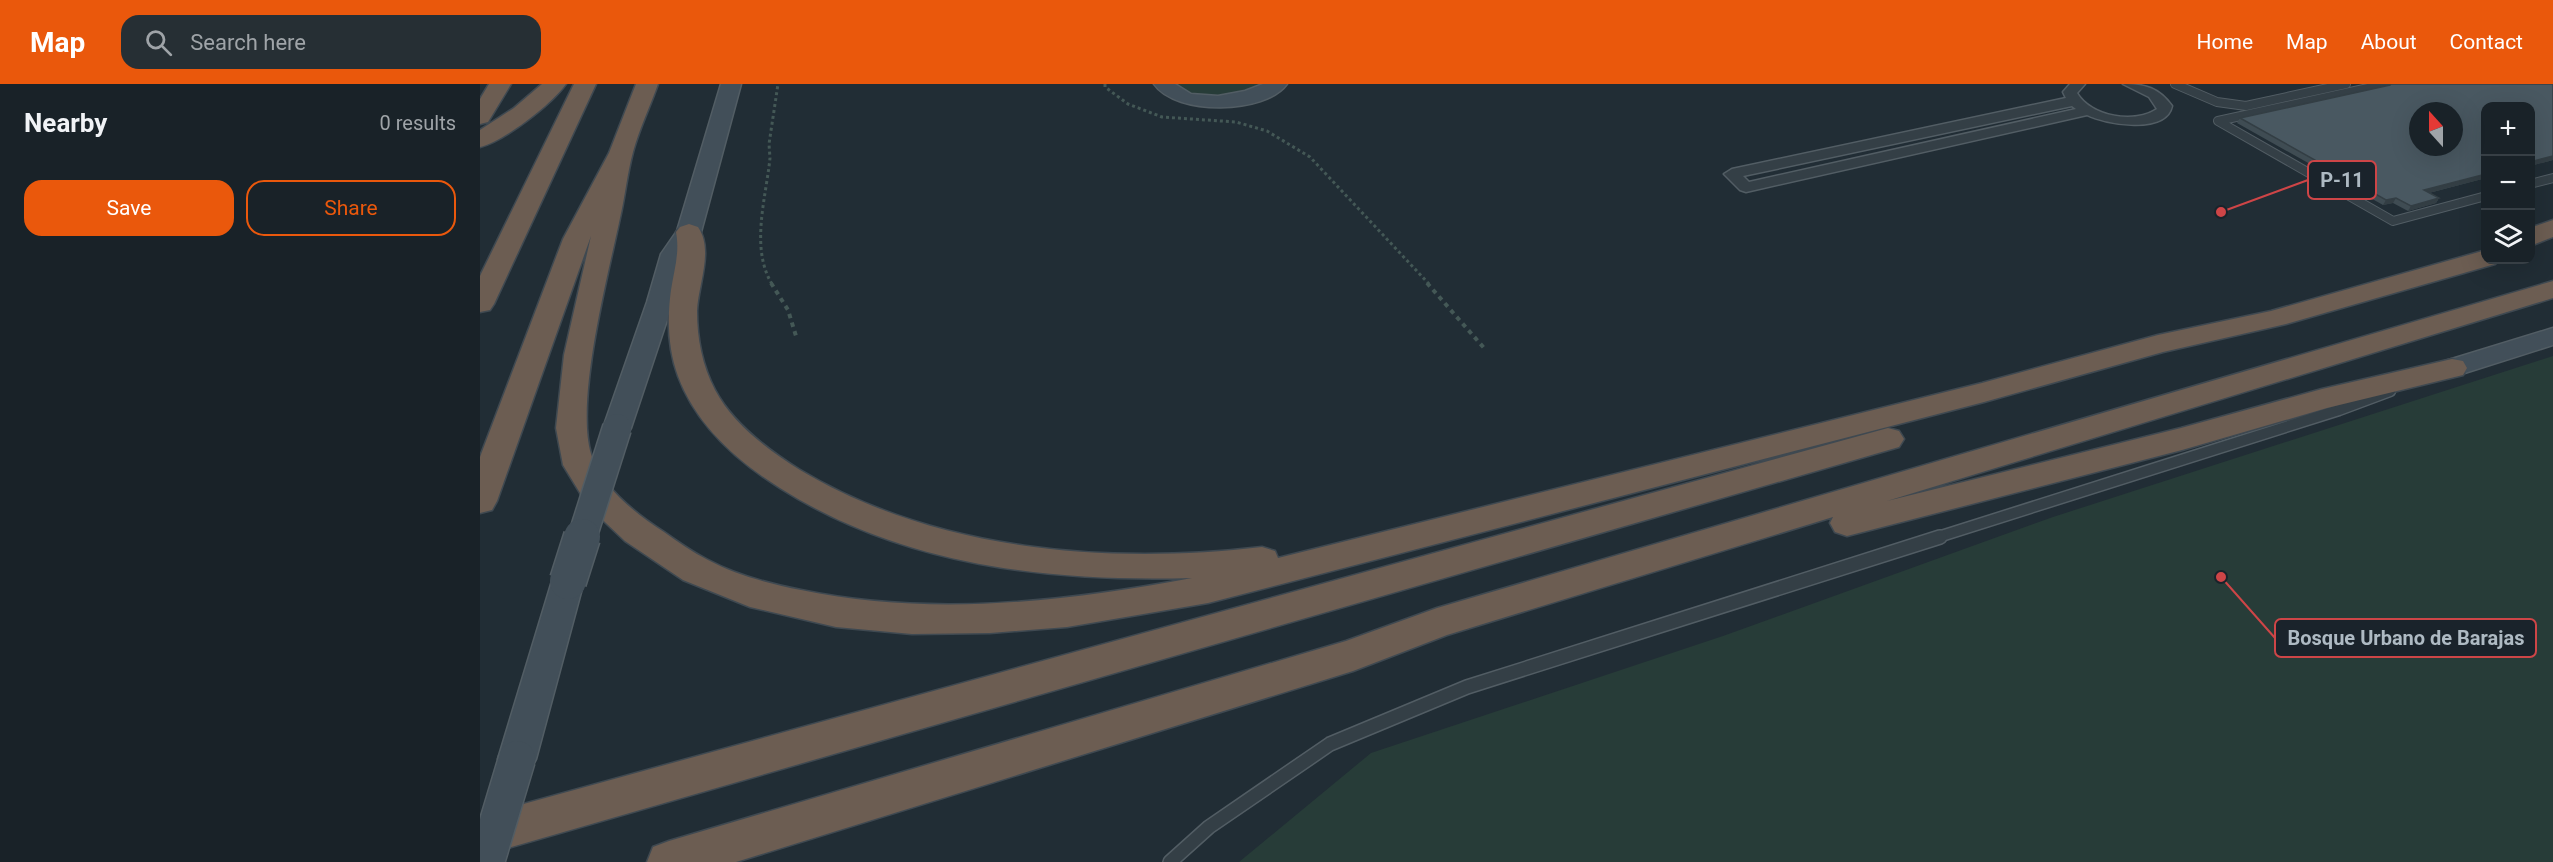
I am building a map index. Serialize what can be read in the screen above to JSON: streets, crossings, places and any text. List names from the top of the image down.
{
  "places": ["P-11", "Bosque Urbano de Barajas"],
  "north": "top",
  "page": {
    "header": "Map",
    "search": "Search here",
    "nav": [
      "Home",
      "Map",
      "About",
      "Contact"
    ],
    "heading": ["Nearby", "0 results"],
    "map_buttons": ["+", "−"],
    "buttons": ["Save", "Share"]
  }
}
